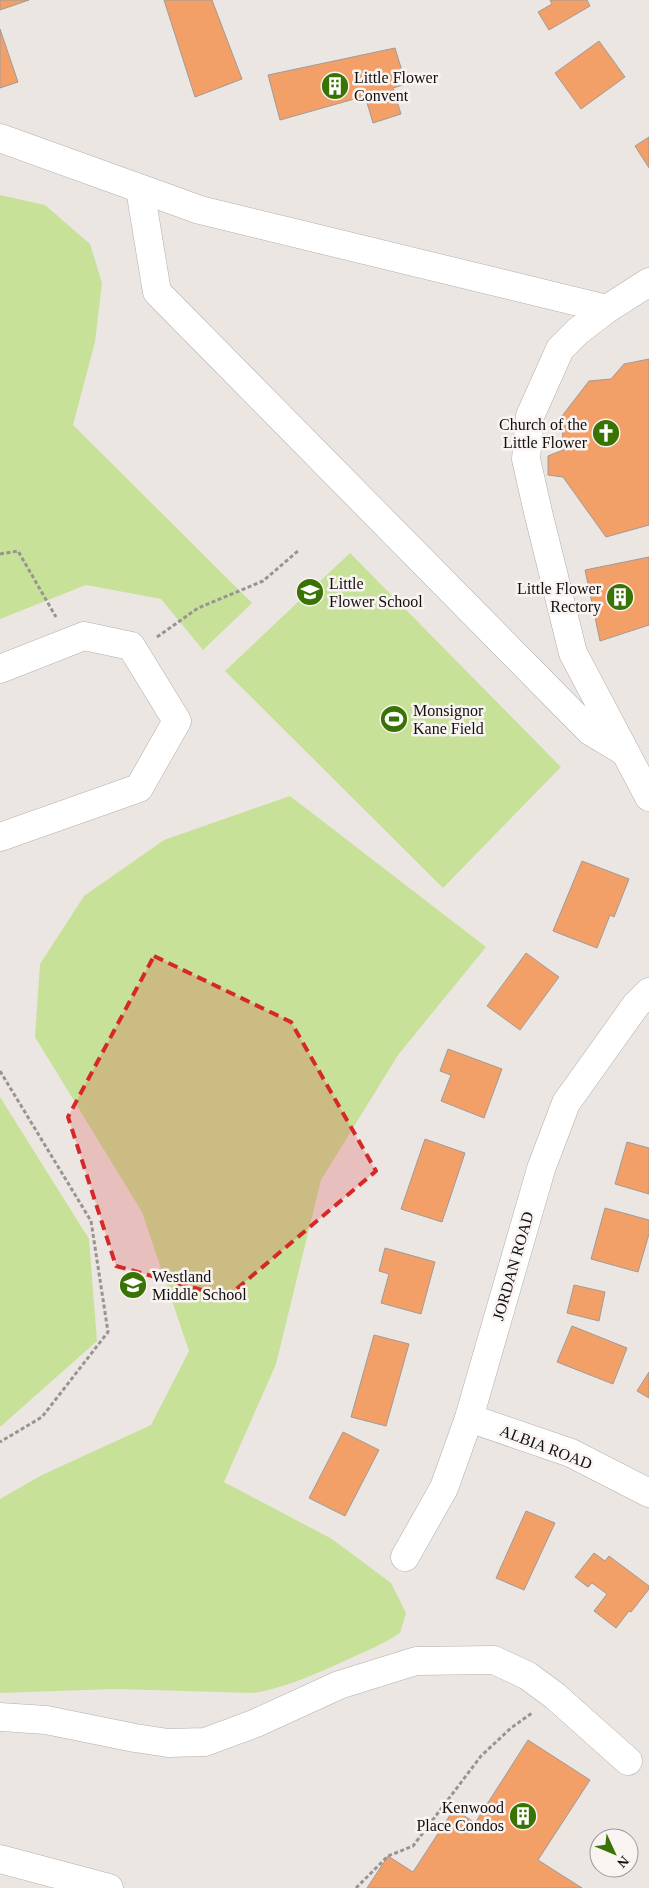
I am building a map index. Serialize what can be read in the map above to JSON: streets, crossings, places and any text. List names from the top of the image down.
{
  "streets": {
    "street": ["JORDAN ROAD", "ALBIA ROAD"]
  },
  "crossings": [
    ["JORDAN ROAD", "ALBIA ROAD"]
  ],
  "places": {
    "building": ["Little Flower Convent", "Little Flower Rectory", "Kenwood Place Condos"],
    "church": ["Church of the Little Flower"],
    "school or university": ["Little Flower School", "Westland Middle School"],
    "sports": ["Monsignor Kane Field"]
  },
  "north": "bottom right"
}
